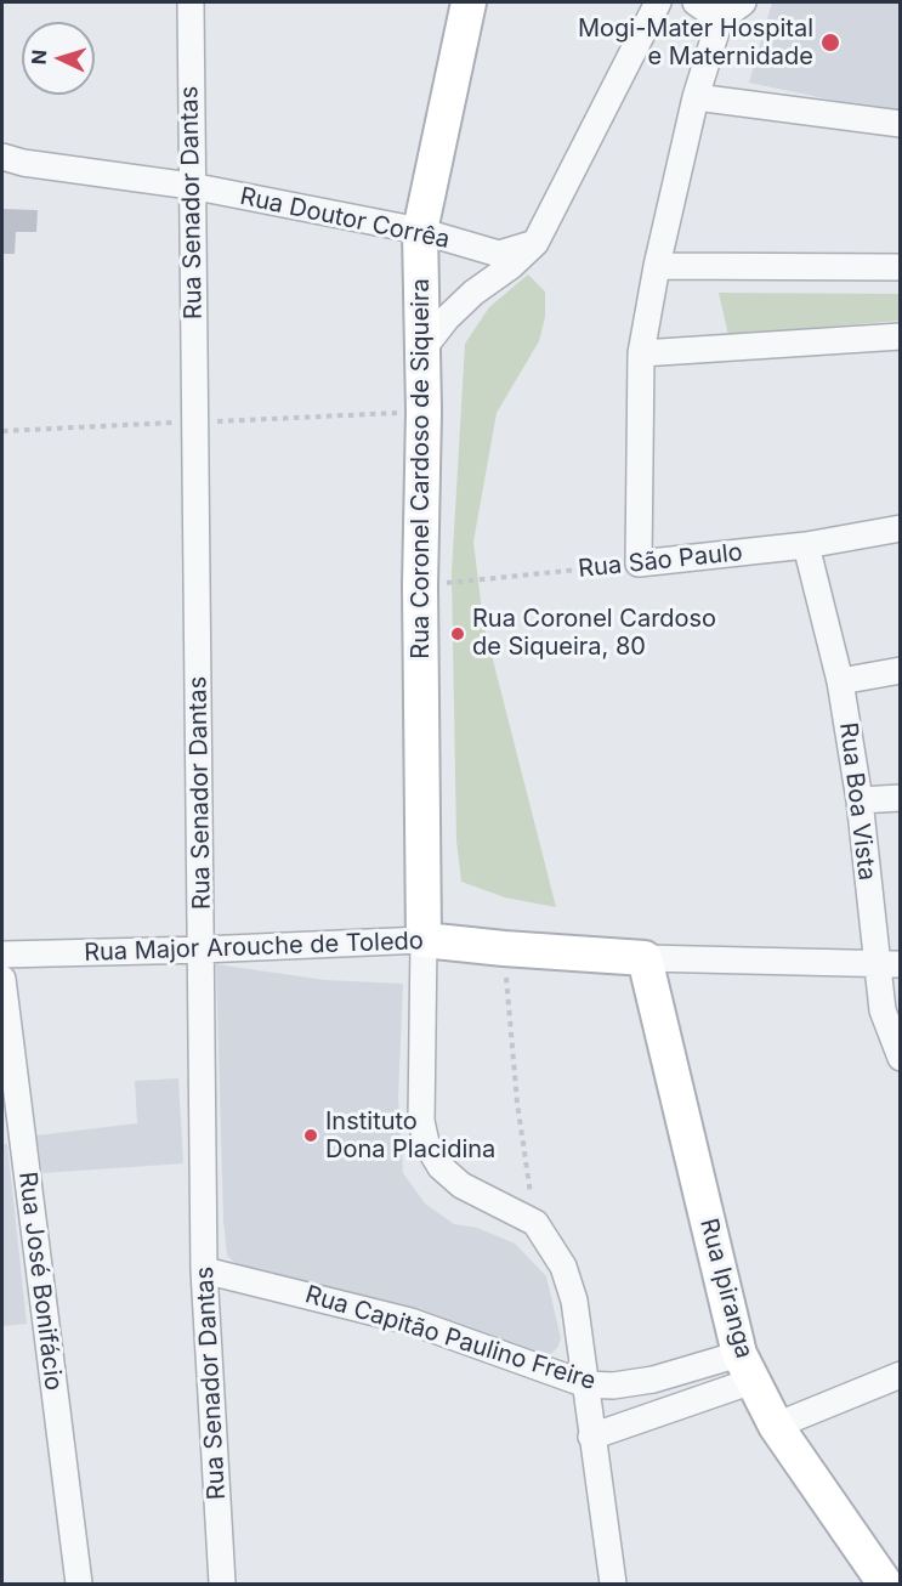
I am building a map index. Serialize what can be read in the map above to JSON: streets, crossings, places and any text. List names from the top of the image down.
{
  "streets": {
    "main road": ["Rua Coronel Cardoso de Siqueira", "Rua Major Arouche de Toledo", "Rua Ipiranga"],
    "street": [
      "Rua Senador Dantas",
      "Rua Doutor Corrêa",
      "Rua São Paulo",
      "Rua Boa Vista",
      "Rua José Bonifácio",
      "Rua Capitão Paulino Freire"
    ]
  },
  "crossings": [
    ["Rua Senador Dantas", "Rua Doutor Corrêa"],
    ["Rua Senador Dantas", "Rua Major Arouche de Toledo"],
    ["Rua Senador Dantas", "Rua Capitão Paulino Freire"],
    ["Rua Doutor Corrêa", "Rua Coronel Cardoso de Siqueira"],
    ["Rua Coronel Cardoso de Siqueira", "Rua São Paulo"],
    ["Rua Coronel Cardoso de Siqueira", "Rua Major Arouche de Toledo"],
    ["Rua São Paulo", "Rua Boa Vista"],
    ["Rua Boa Vista", "Rua Major Arouche de Toledo"],
    ["Rua Major Arouche de Toledo", "Rua Ipiranga"],
    ["Rua Ipiranga", "Rua Capitão Paulino Freire"]
  ],
  "places": ["Mogi-Mater Hospital e Maternidade", "Rua Coronel Cardoso de Siqueira, 80", "Instituto Dona Placidina"],
  "north": "left"
}
